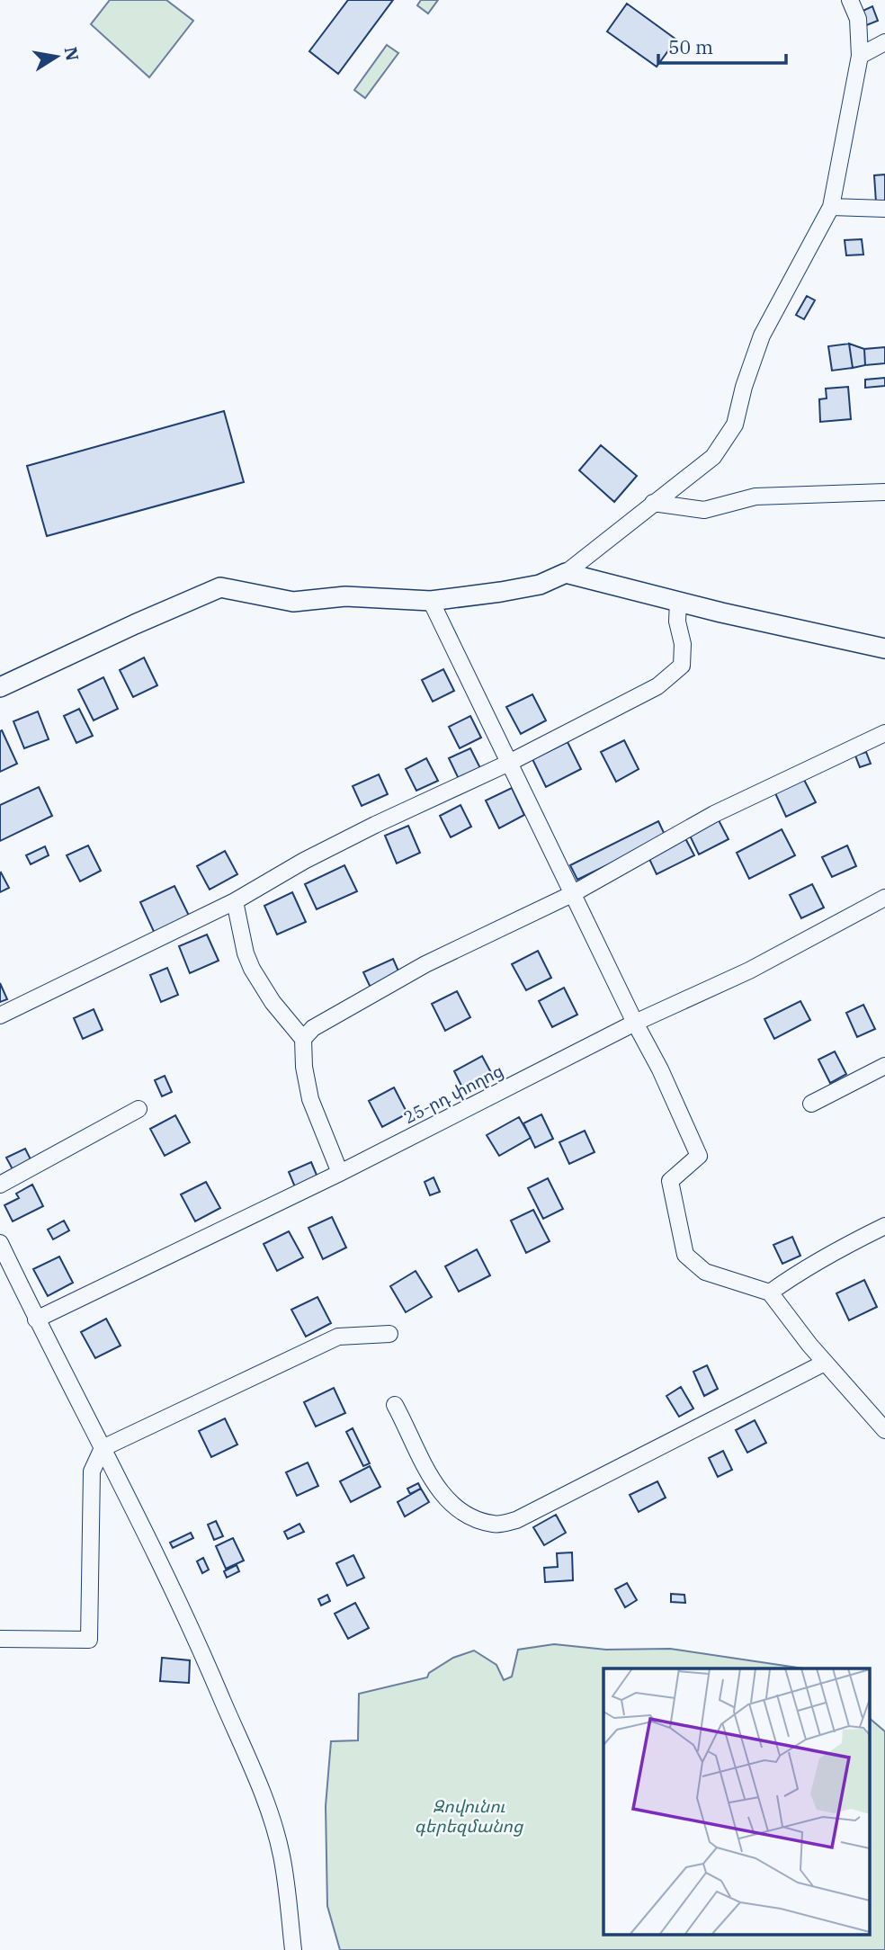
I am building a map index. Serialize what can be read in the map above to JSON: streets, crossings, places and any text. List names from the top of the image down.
{
  "streets": {
    "street": ["25-րդ փողոց"]
  },
  "parks": ["Զովունու գերեզմանոց"],
  "scale_bar": "50 m",
  "north": "right"
}
